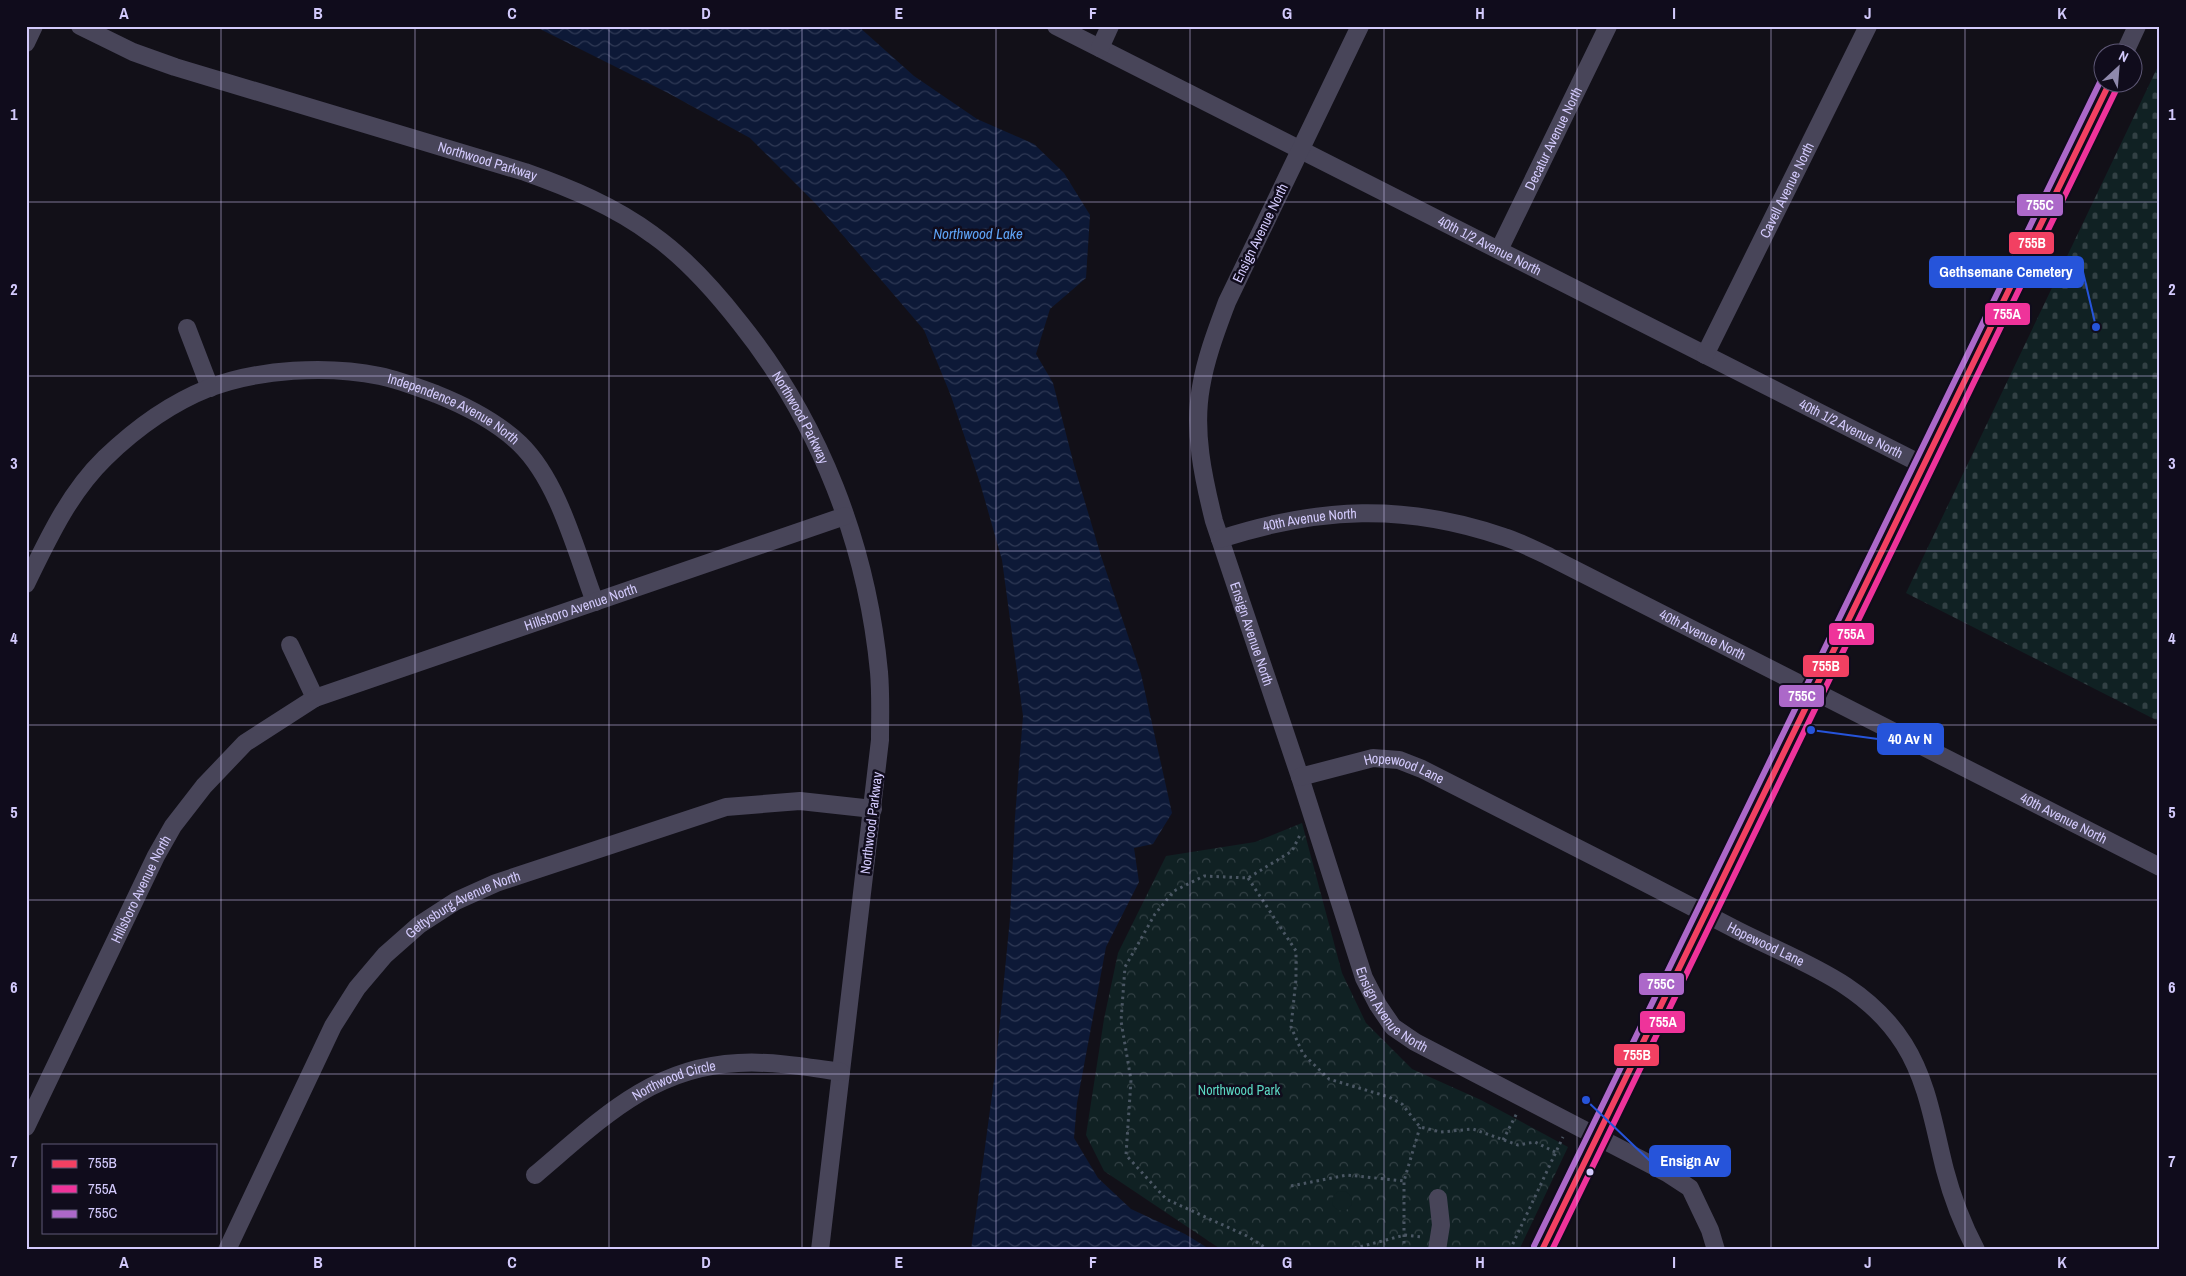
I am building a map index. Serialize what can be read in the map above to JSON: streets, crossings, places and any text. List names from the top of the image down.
{
  "streets": {
    "street": [
      "Decatur Avenue North",
      "Northwood Parkway",
      "Cavell Avenue North",
      "Ensign Avenue North",
      "40th 1/2 Avenue North",
      "Independence Avenue North",
      "40th Avenue North",
      "Hillsboro Avenue North",
      "Hopewood Lane",
      "Gettysburg Avenue North",
      "Northwood Circle"
    ]
  },
  "crossings": [
    ["Decatur Avenue North", "40th 1/2 Avenue North"],
    ["Northwood Parkway", "Hillsboro Avenue North"],
    ["Northwood Parkway", "Gettysburg Avenue North"],
    ["Northwood Parkway", "Northwood Circle"],
    ["Cavell Avenue North", "40th 1/2 Avenue North"],
    ["Ensign Avenue North", "40th 1/2 Avenue North"],
    ["Ensign Avenue North", "40th Avenue North"],
    ["Ensign Avenue North", "Hopewood Lane"],
    ["Independence Avenue North", "Hillsboro Avenue North"]
  ],
  "water": ["Northwood Lake"],
  "parks": ["Northwood Park"],
  "places": ["Gethsemane Cemetery", "40 Av N", "Ensign Av"],
  "lines": ["transit line 755B", "transit line 755A", "transit line 755C"],
  "legend": ["755B", "755A", "755C"],
  "north": "top right",
  "grid": {
    "columns": [
      "A",
      "B",
      "C",
      "D",
      "E",
      "F",
      "G",
      "H",
      "I",
      "J",
      "K"
    ],
    "rows": [
      "1",
      "2",
      "3",
      "4",
      "5",
      "6",
      "7"
    ]
  }
}
